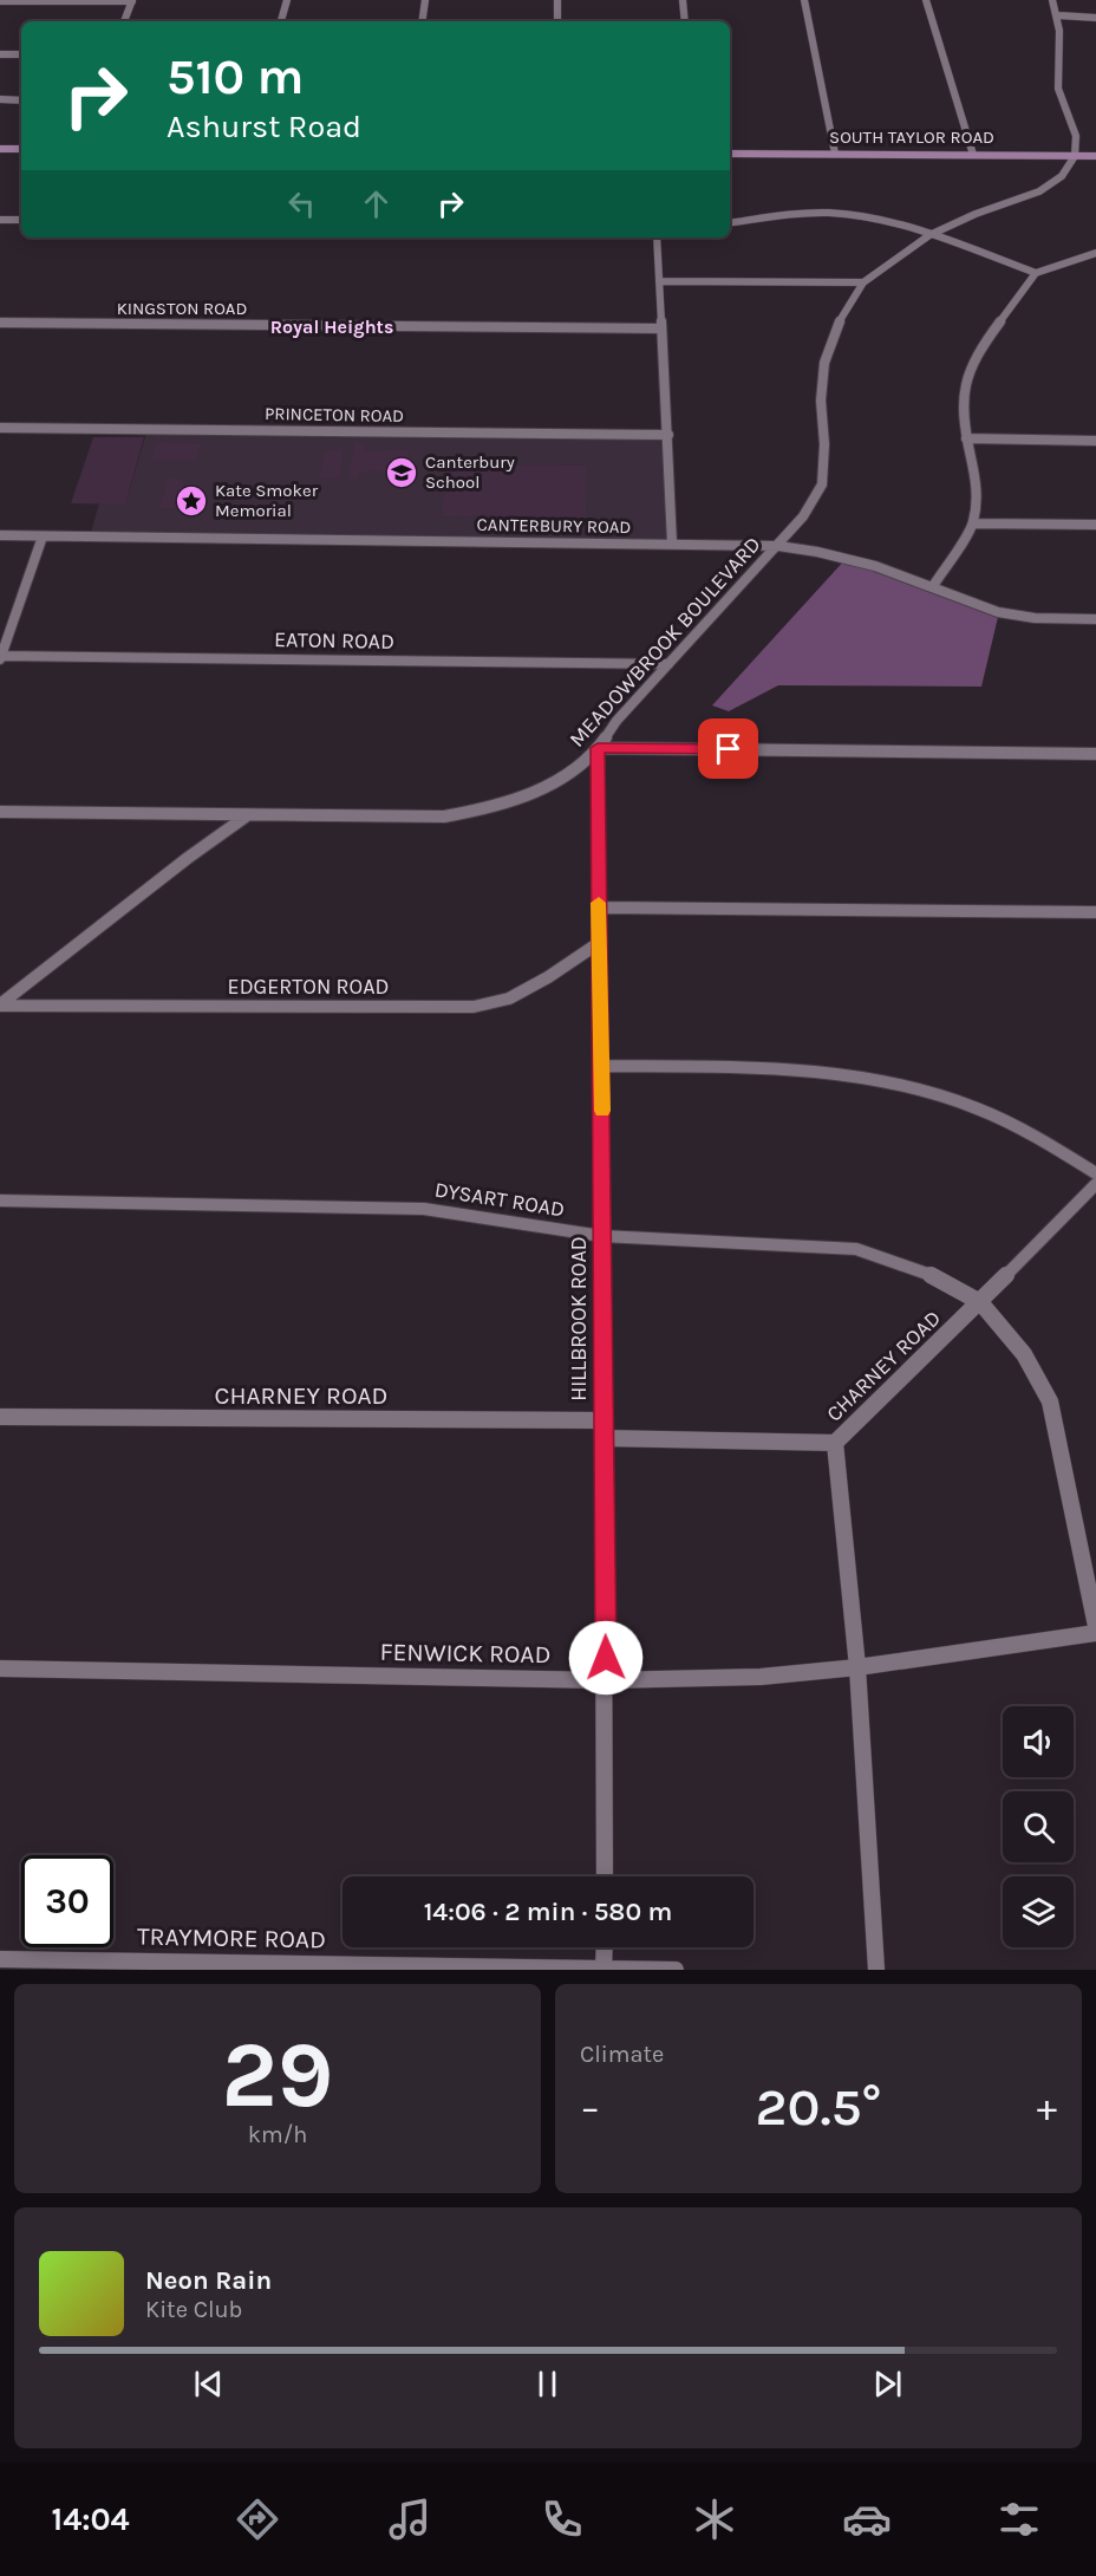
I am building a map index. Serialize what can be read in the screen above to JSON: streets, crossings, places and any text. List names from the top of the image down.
{
  "streets": {
    "main road": ["SOUTH TAYLOR ROAD"],
    "street": [
      "KINGSTON ROAD",
      "PRINCETON ROAD",
      "CANTERBURY ROAD",
      "EATON ROAD",
      "MEADOWBROOK BOULEVARD",
      "EDGERTON ROAD",
      "DYSART ROAD",
      "HILLBROOK ROAD",
      "CHARNEY ROAD",
      "FENWICK ROAD",
      "TRAYMORE ROAD"
    ]
  },
  "crossings": [
    ["SOUTH TAYLOR ROAD", "MEADOWBROOK BOULEVARD"],
    ["CANTERBURY ROAD", "MEADOWBROOK BOULEVARD"],
    ["EATON ROAD", "MEADOWBROOK BOULEVARD"],
    ["MEADOWBROOK BOULEVARD", "HILLBROOK ROAD"],
    ["EDGERTON ROAD", "HILLBROOK ROAD"],
    ["DYSART ROAD", "HILLBROOK ROAD"],
    ["DYSART ROAD", "CHARNEY ROAD"],
    ["HILLBROOK ROAD", "CHARNEY ROAD"],
    ["HILLBROOK ROAD", "FENWICK ROAD"]
  ],
  "districts": ["Royal Heights"],
  "places": {
    "school or university": ["Canterbury School"],
    "place": ["Kate Smoker Memorial"]
  },
  "page": {
    "turn": ["510 m", "Ashurst Road"],
    "limit": "30",
    "trip": "14:06 · 2 min · 580 m",
    "tile": [
      ["29", "km/h"],
      "Climate"
    ],
    "heat": ["−", "20.5°", "+"],
    "song": ["Neon Rain", "Kite Club"],
    "tabs": "14:04"
  }
}
